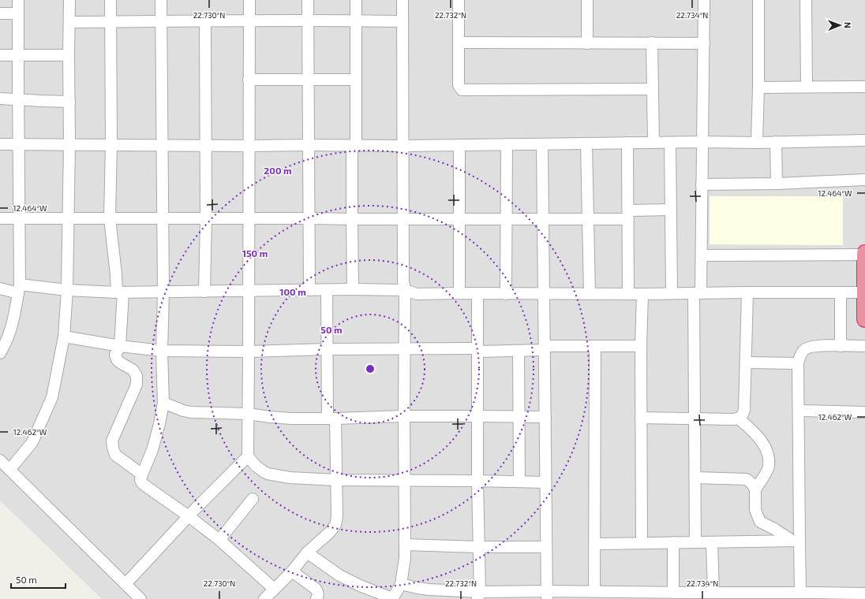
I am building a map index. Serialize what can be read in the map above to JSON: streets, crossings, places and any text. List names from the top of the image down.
{
  "scale_bar": "50 m",
  "north": "right",
  "coordinates": [
    "22.730°N",
    "22.732°N",
    "22.734°N",
    "12.464°W",
    "12.462°W"
  ],
  "rings": [
    "200 m",
    "150 m",
    "100 m",
    "50 m"
  ]
}
